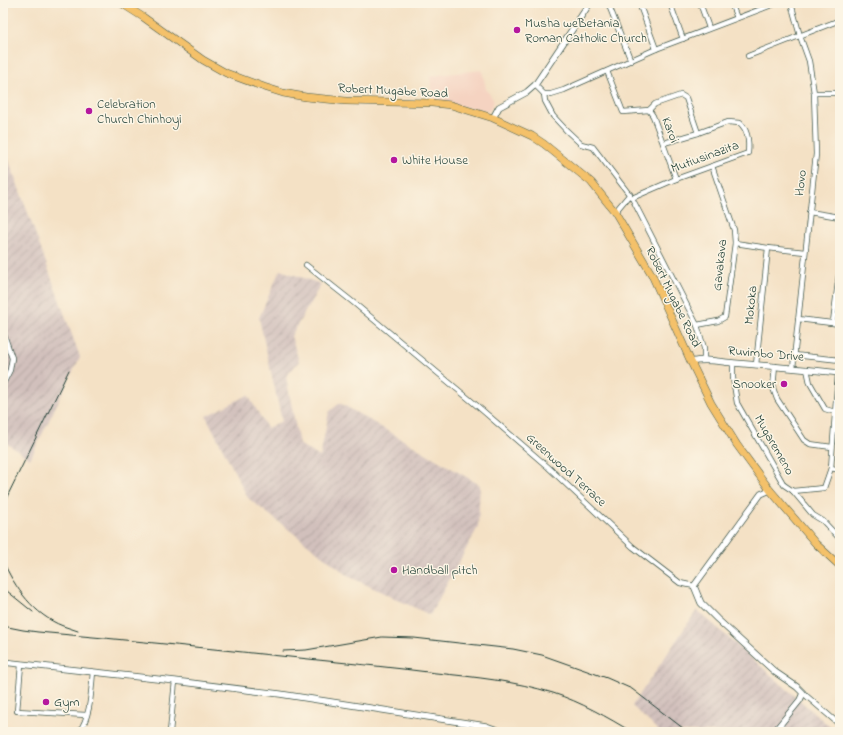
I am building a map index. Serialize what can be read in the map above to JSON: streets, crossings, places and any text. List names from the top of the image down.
{
  "streets": {
    "main road": ["Robert Mugabe Road"],
    "street": [
      "Karoi",
      "Mutiusinazita",
      "Hovo",
      "Gavakava",
      "Mokoka",
      "Ruvimbo Drive",
      "Mugaremeno",
      "Greenwood Terrace"
    ]
  },
  "crossings": [
    ["Robert Mugabe Road", "Ruvimbo Drive"],
    ["Karoi", "Mutiusinazita"],
    ["Mutiusinazita", "Gavakava"],
    ["Hovo", "Ruvimbo Drive"],
    ["Mokoka", "Ruvimbo Drive"],
    ["Ruvimbo Drive", "Mugaremeno"]
  ],
  "places": [
    "Musha weBetania Roman Catholic Church",
    "Celebration Church Chinhoyi",
    "White House",
    "Snooker",
    "Handball pitch",
    "Gym"
  ]
}
